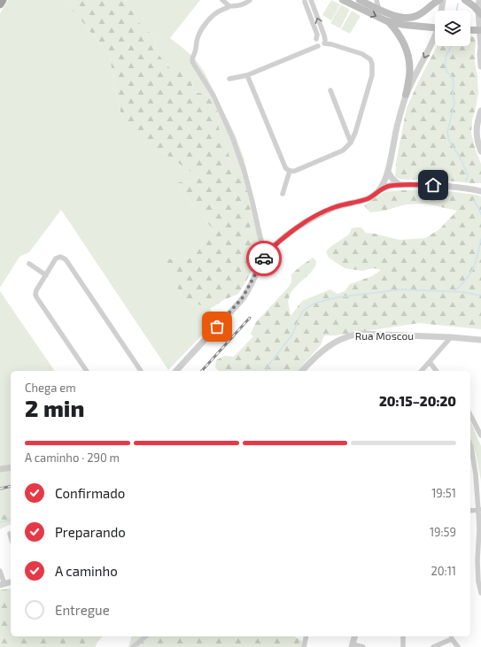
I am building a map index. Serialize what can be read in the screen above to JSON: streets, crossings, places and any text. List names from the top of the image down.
{
  "streets": {
    "street": ["Rua Moscou"]
  },
  "page": {
    "heading": ["2 min", "Chega em", "20:15–20:20"],
    "bar": "A caminho · 290 m",
    "list": [
      ["Confirmado", "19:51"],
      ["Preparando", "19:59"],
      ["A caminho", "20:11"],
      "Entregue"
    ]
  }
}
